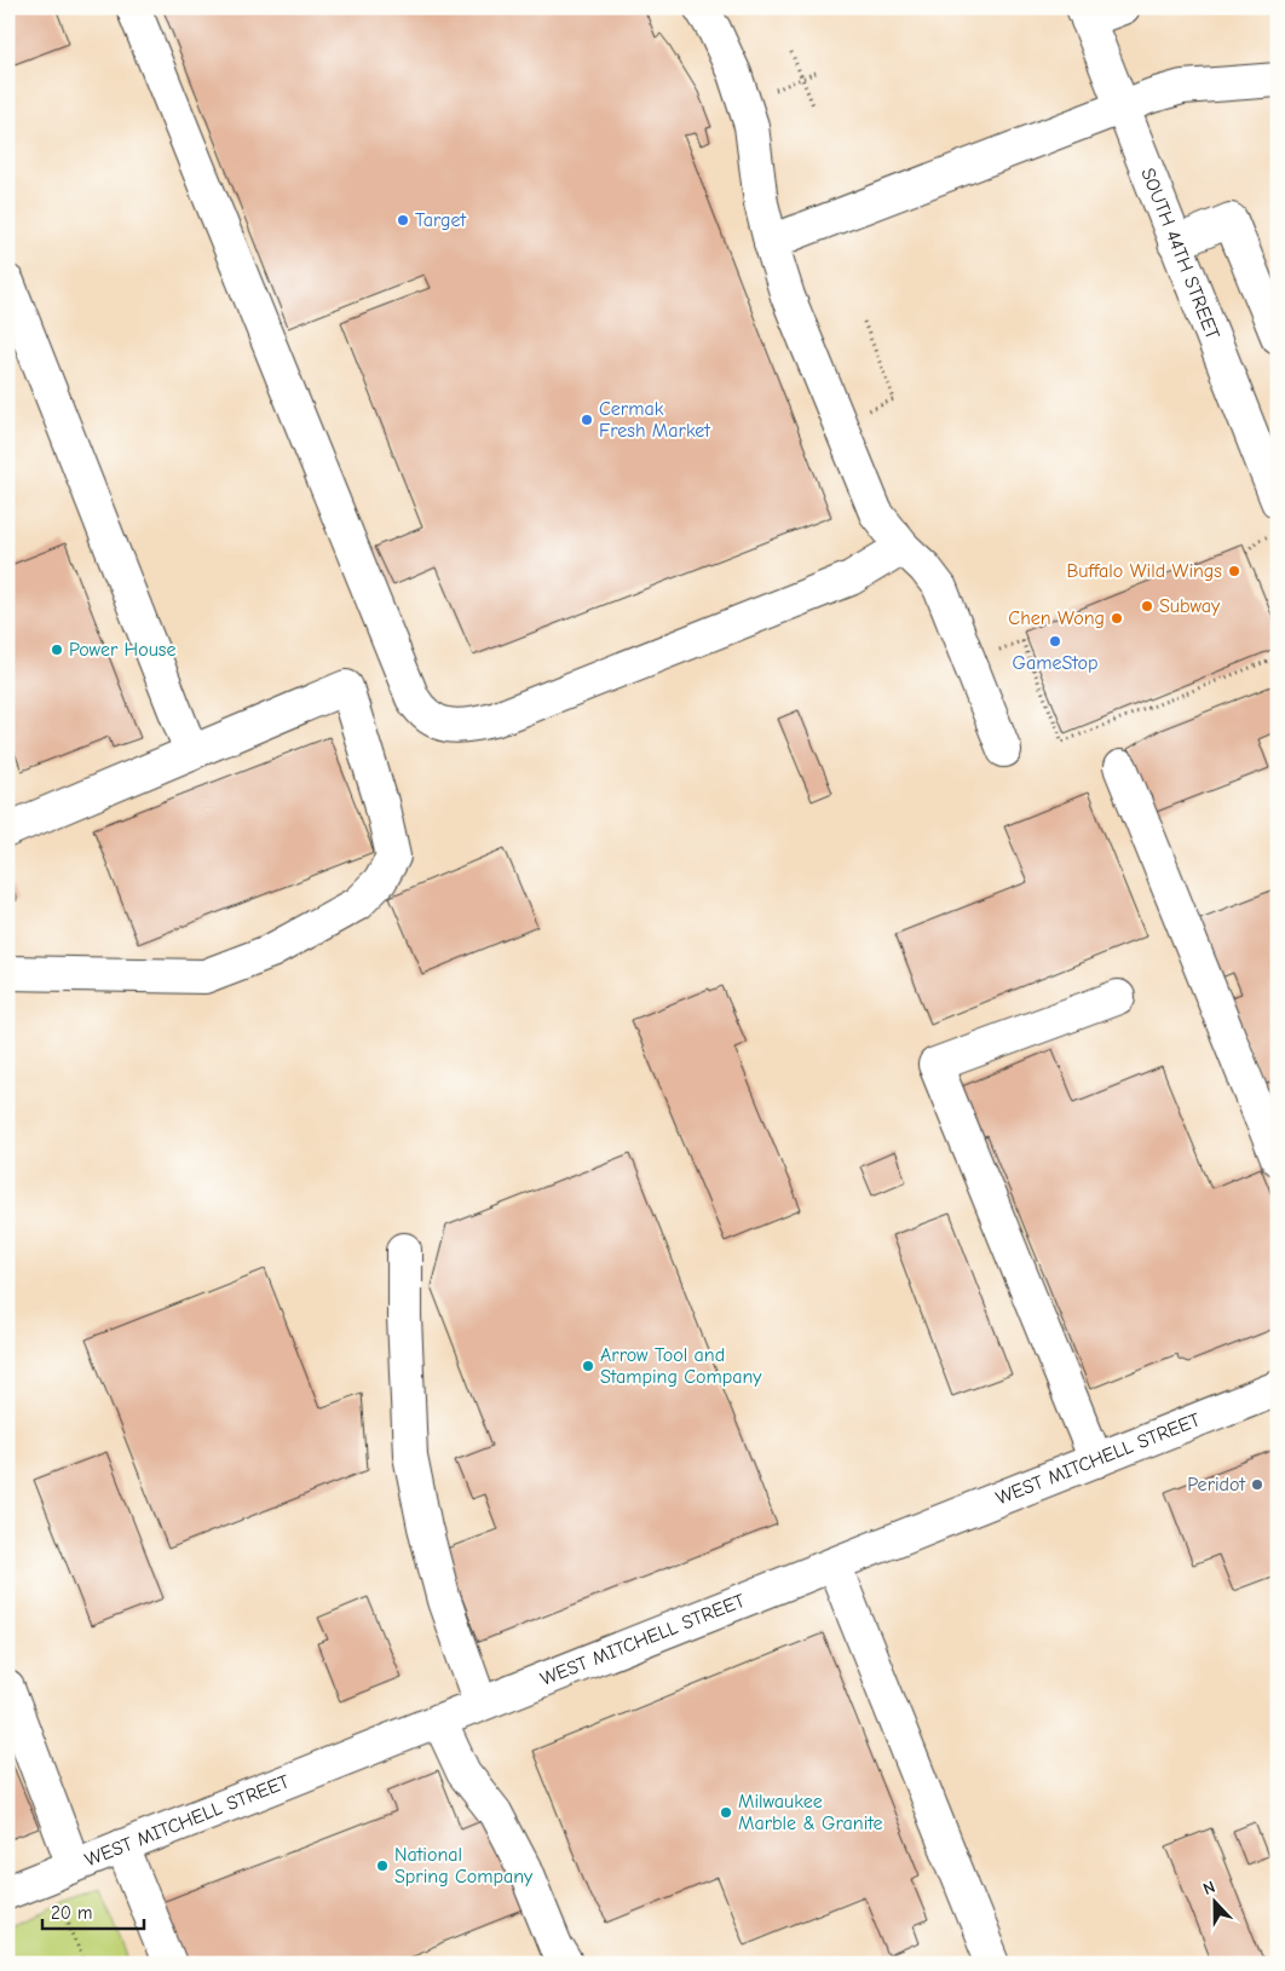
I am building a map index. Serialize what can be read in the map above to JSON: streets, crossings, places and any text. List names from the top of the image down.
{
  "streets": {
    "street": ["SOUTH 44TH STREET", "WEST MITCHELL STREET"]
  },
  "places": [
    "Target",
    "Cermak Fresh Market",
    "Buffalo Wild Wings",
    "Subway",
    "Chen Wong",
    "GameStop",
    "Power House",
    "Arrow Tool and Stamping Company",
    "Peridot",
    "Milwaukee Marble & Granite",
    "National Spring Company"
  ],
  "scale_bar": "20 m",
  "north": "top"
}
